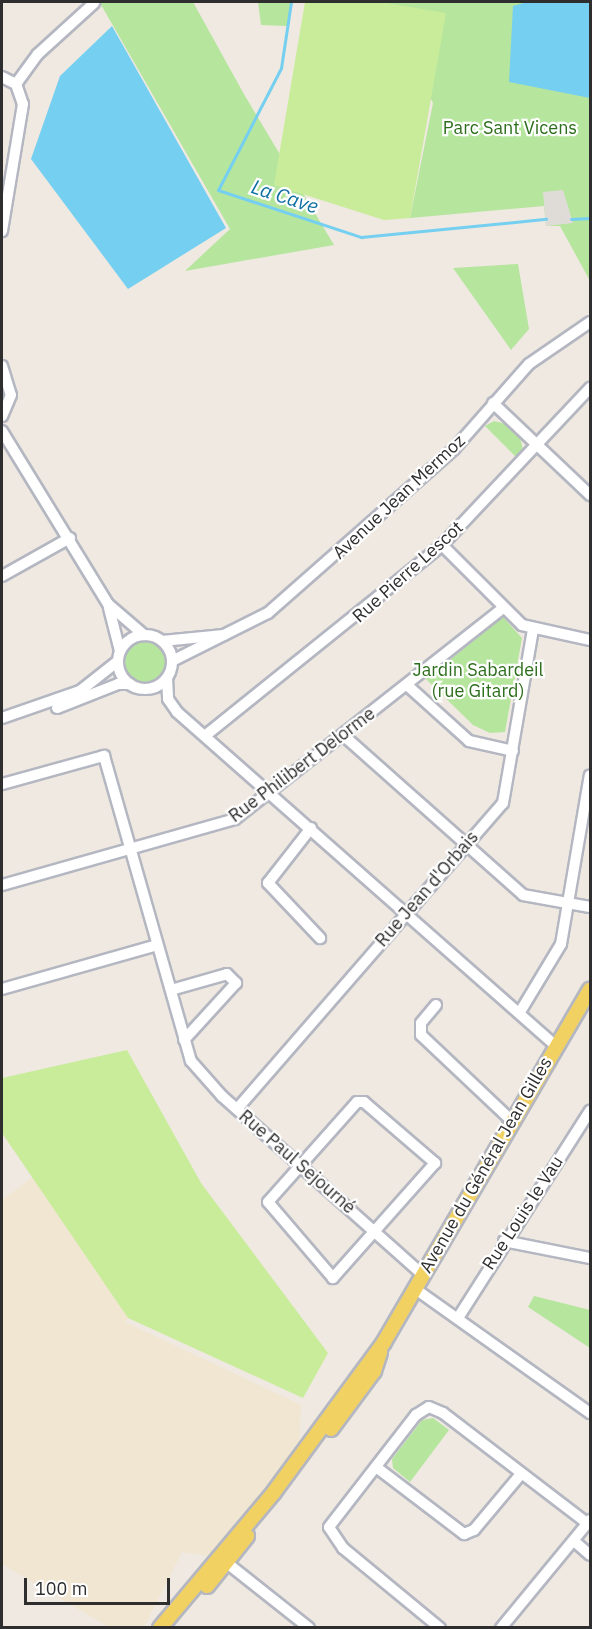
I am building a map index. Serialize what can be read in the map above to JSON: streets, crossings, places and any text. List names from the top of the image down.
{
  "streets": {
    "main road": ["Avenue du Général Jean Gilles"],
    "street": [
      "Avenue Jean Mermoz",
      "Rue Pierre Lescot",
      "Rue Philibert Delorme",
      "Rue Jean d'Orbais",
      "Rue Paul Sejourné",
      "Rue Louis le Vau"
    ]
  },
  "crossings": [
    ["Rue Philibert Delorme", "Rue Paul Sejourné"],
    ["Rue Jean d'Orbais", "Rue Paul Sejourné"],
    ["Rue Paul Sejourné", "Avenue du Général Jean Gilles"]
  ],
  "water": ["La Cave"],
  "parks": ["Parc Sant Vicens", "Jardin Sabardeil (rue Gitard)"],
  "scale_bar": "100 m"
}
